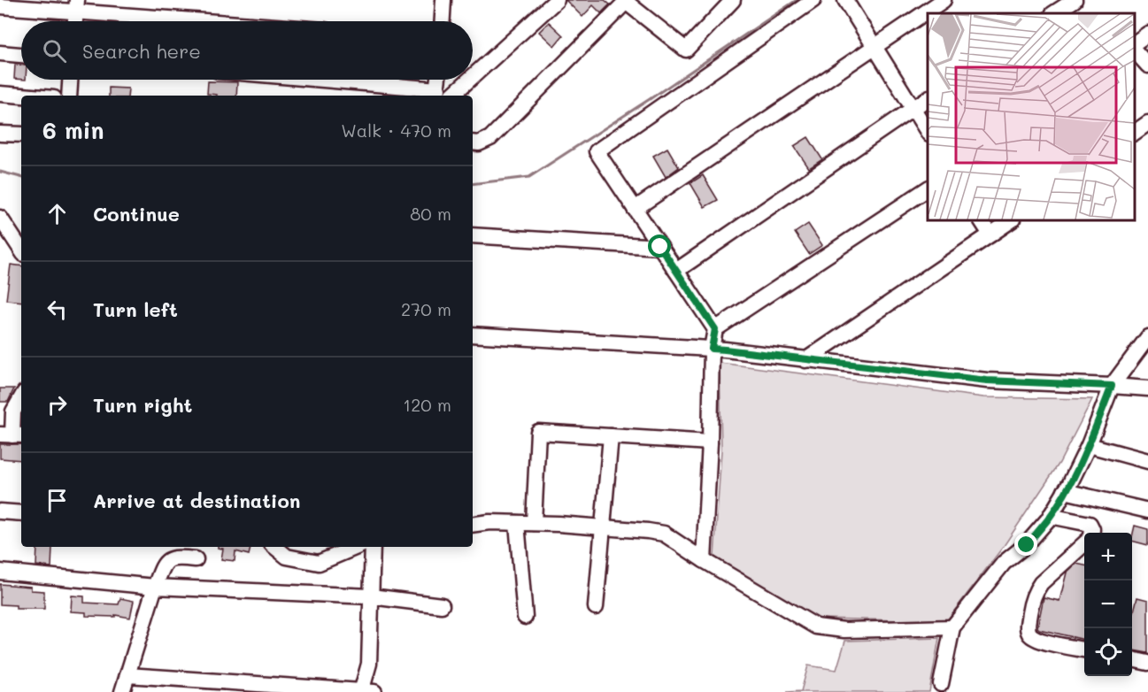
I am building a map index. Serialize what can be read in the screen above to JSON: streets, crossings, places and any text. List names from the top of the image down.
{
  "page": {
    "search": "Search here",
    "heading": ["6 min", "Walk · 470 m"],
    "list": [
      ["Continue", "80 m"],
      ["Turn left", "270 m"],
      ["Turn right", "120 m"],
      "Arrive at destination"
    ],
    "map_buttons": ["+", "−"]
  }
}
